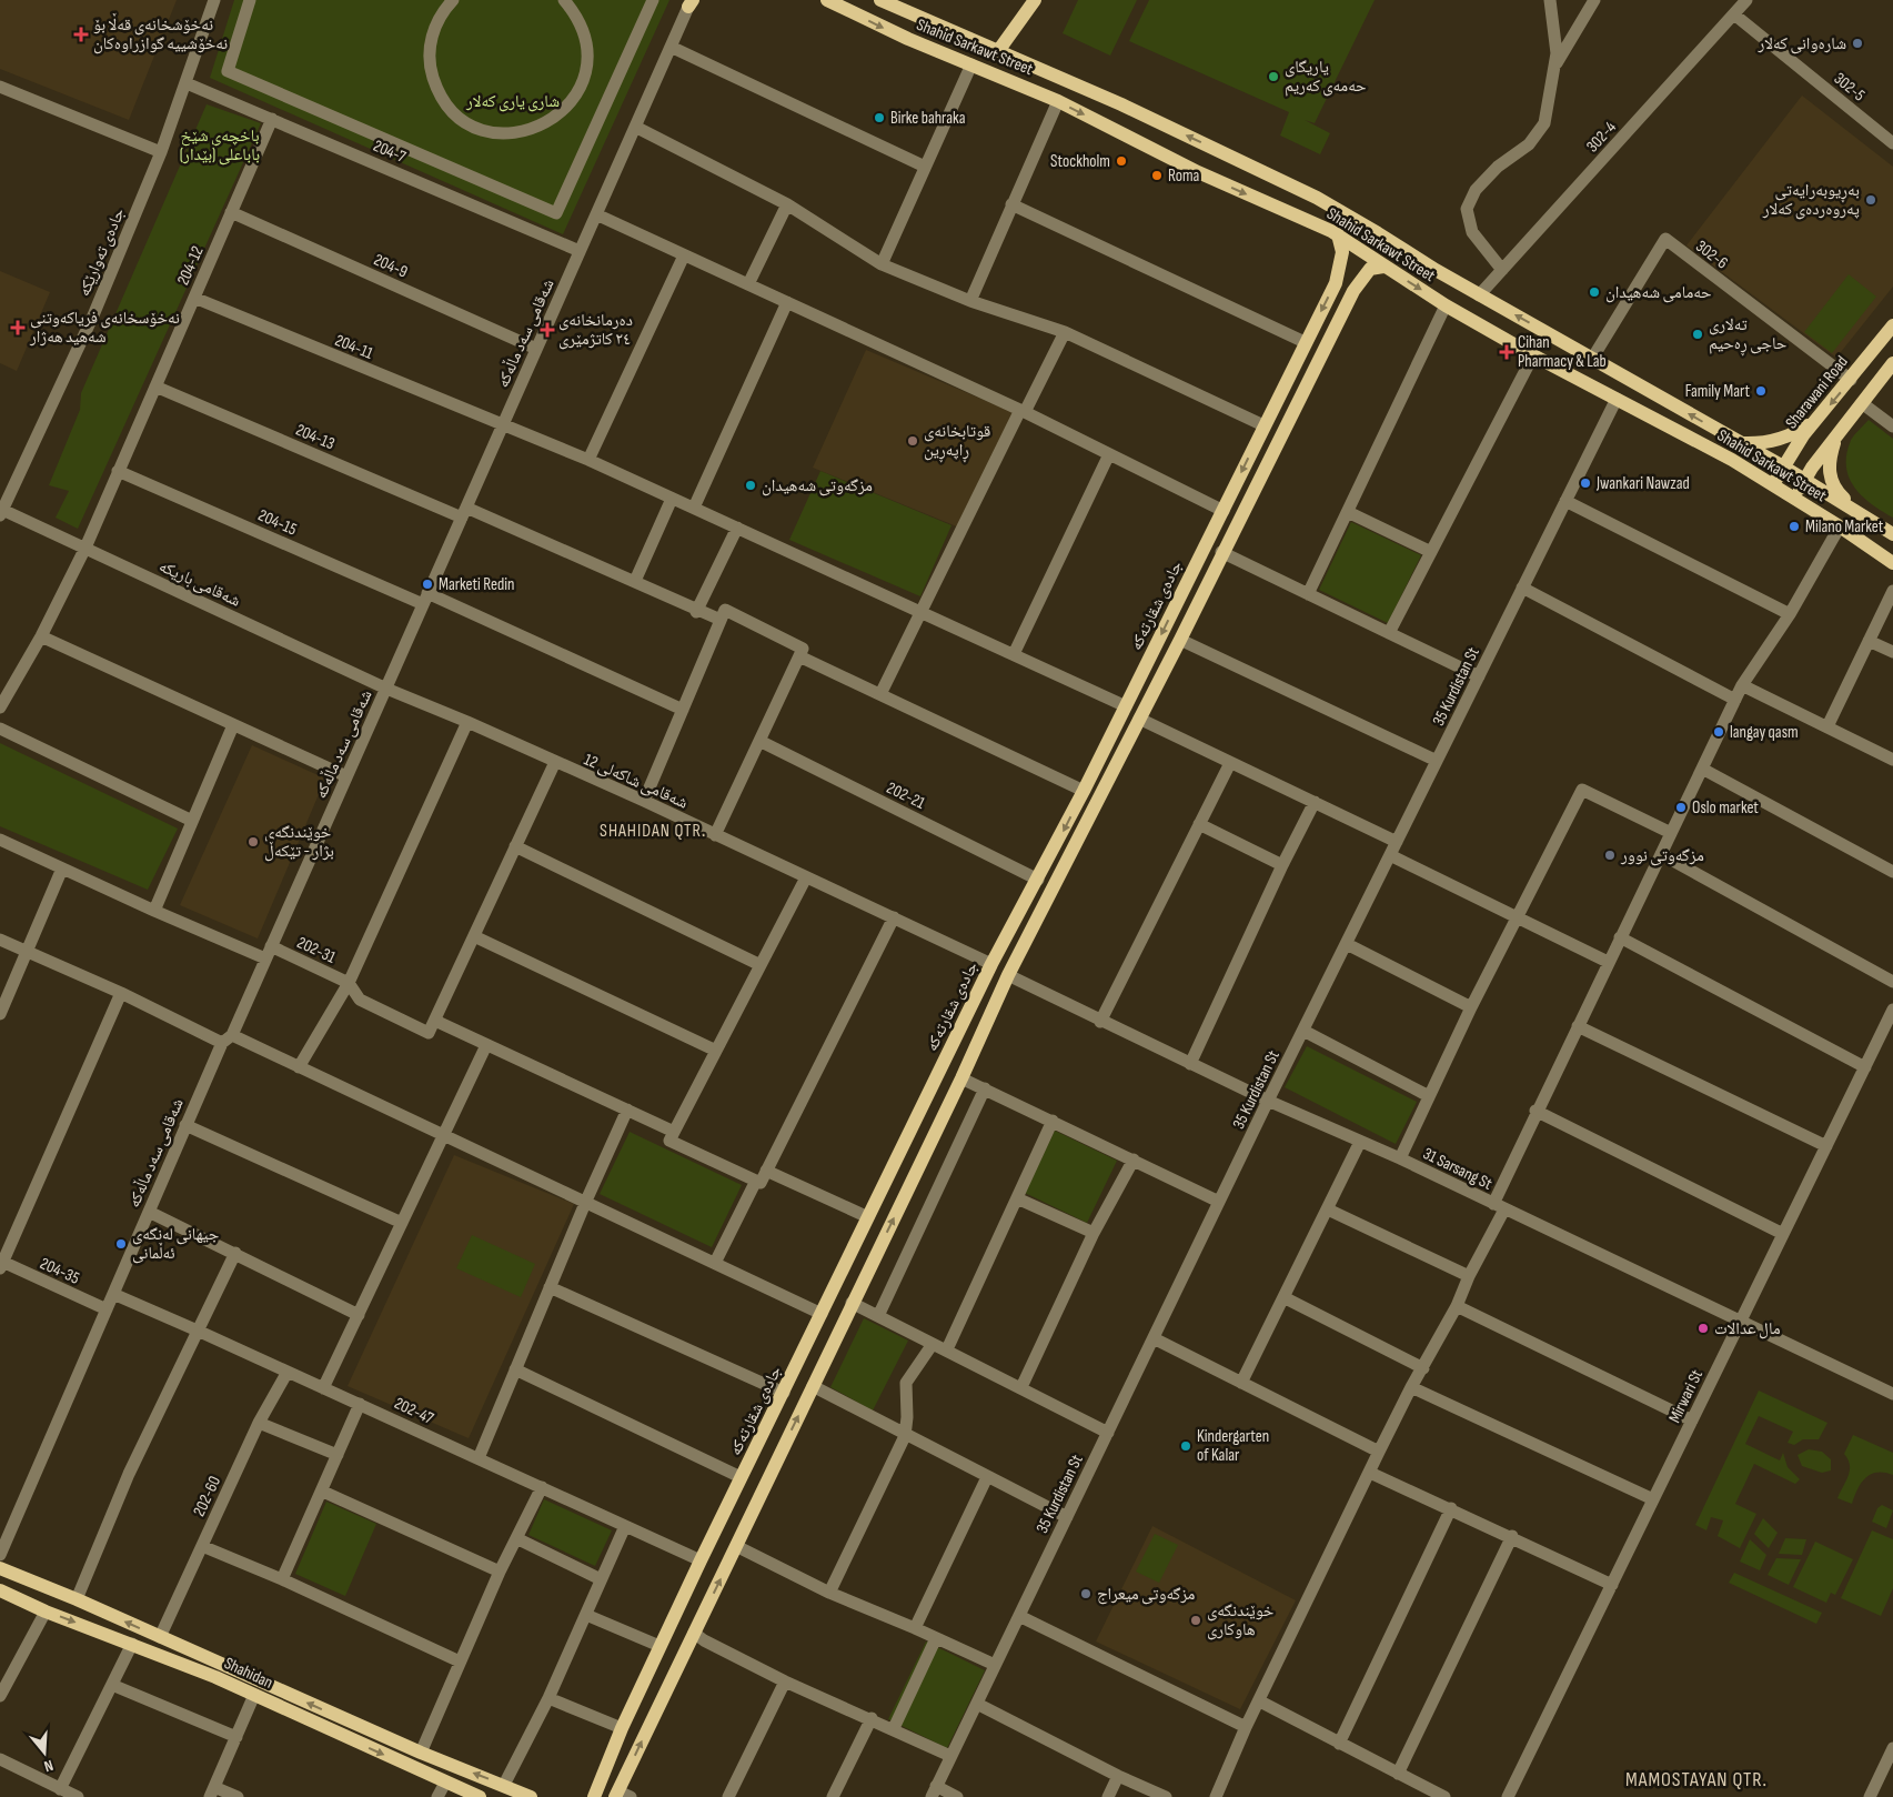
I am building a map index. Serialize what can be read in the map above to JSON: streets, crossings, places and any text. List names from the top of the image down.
{
  "streets": {
    "main road": [
      "Shahid Sarkawt Street",
      "Sharawani Road",
      "جادەی شقارتەکە",
      "Shahidan"
    ],
    "street": [
      "302-5",
      "302-4",
      "204-7",
      "جادەی تەوارێکە",
      "302-6",
      "204-12",
      "204-9",
      "شەقامی سەد ماڵەکە",
      "204-11",
      "204-13",
      "204-15",
      "شەقامی باریکە",
      "35 Kurdistan St",
      "شەقامی شاکەلی 12",
      "202-21",
      "202-31",
      "31 Sarsang St",
      "204-35",
      "Mirwari St",
      "202-47",
      "202-60"
    ]
  },
  "crossings": [
    ["Shahid Sarkawt Street", "302-4"],
    ["Shahid Sarkawt Street", "302-6"],
    ["Shahid Sarkawt Street", "Sharawani Road"],
    ["Shahid Sarkawt Street", "جادەی شقارتەکە"],
    ["Shahid Sarkawt Street", "35 Kurdistan St"],
    ["302-5", "302-4"],
    ["204-7", "جادەی تەوارێکە"],
    ["204-7", "204-12"],
    ["204-7", "شەقامی سەد ماڵەکە"],
    ["جادەی تەوارێکە", "شەقامی باریکە"],
    ["302-6", "Sharawani Road"],
    ["204-12", "204-9"],
    ["204-12", "204-11"],
    ["204-12", "204-13"],
    ["204-12", "204-15"],
    ["204-12", "شەقامی باریکە"],
    ["204-9", "شەقامی سەد ماڵەکە"],
    ["شەقامی سەد ماڵەکە", "204-11"],
    ["شەقامی سەد ماڵەکە", "204-13"],
    ["شەقامی سەد ماڵەکە", "204-15"],
    ["شەقامی سەد ماڵەکە", "شەقامی باریکە"],
    ["شەقامی سەد ماڵەکە", "شەقامی شاکەلی 12"],
    ["شەقامی سەد ماڵەکە", "202-31"],
    ["شەقامی سەد ماڵەکە", "204-35"],
    ["شەقامی سەد ماڵەکە", "202-47"],
    ["204-11", "جادەی شقارتەکە"],
    ["شەقامی باریکە", "شەقامی شاکەلی 12"],
    ["جادەی شقارتەکە", "شەقامی شاکەلی 12"],
    ["جادەی شقارتەکە", "202-21"],
    ["جادەی شقارتەکە", "202-47"],
    ["35 Kurdistan St", "31 Sarsang St"],
    ["31 Sarsang St", "Mirwari St"],
    ["202-47", "202-60"]
  ],
  "districts": ["SHAHIDAN QTR.", "MAMOSTAYAN QTR."],
  "parks": ["شاری یاری کەلار", "باخچەی شێخ باباعلی (بێدار)"],
  "places": {
    "health": [
      "نەخۆشخانەی قەڵا بۆ نەخۆشییە گوازراوەکان",
      "نەخۆسخانەی فریاکەوتنی شەهید هەژار",
      "دەرمانخانەی ٢٤ کاتژمێری",
      "Cihan Pharmacy & Lab"
    ],
    "other": [
      "شارەوانی کەلار",
      "یاریگای ‌حەمەی کەریم",
      "Birke bahraka",
      "Stockholm",
      "Roma",
      "بەڕیوبەرایەتی پەروەردەی کەلار",
      "حەمامی شەهیدان",
      "تەلاری حاجی ڕەحیم",
      "Family Mart",
      "قوتابخانەی ڕاپەڕین",
      "Jwankari Nawzad",
      "مزگەوتی شەهیدان",
      "Milano Market",
      "Marketi Redin",
      "langay qasm",
      "Oslo market",
      "خوێندنگەی بژار - تێکەڵ",
      "مزگەوتی نوور",
      "جیهانی لەنگەی ئەڵمانی",
      "مال عدالات",
      "Kindergarten of Kalar",
      "مزگەوتی میعراج",
      "خوێندنگەی هاوکاری"
    ]
  },
  "north": "bottom"
}
